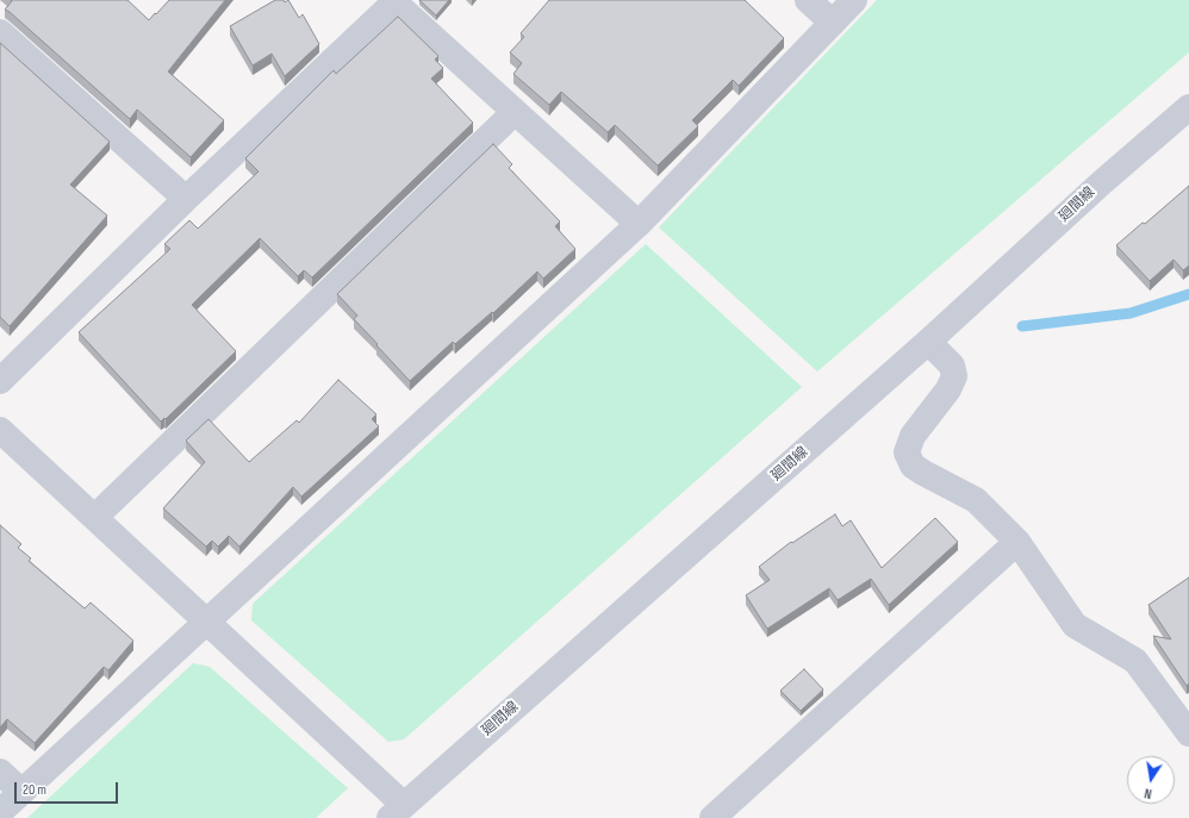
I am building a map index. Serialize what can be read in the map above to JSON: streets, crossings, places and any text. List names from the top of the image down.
{
  "streets": {
    "street": ["廻間線"]
  },
  "scale_bar": "20 m",
  "north": "bottom"
}
